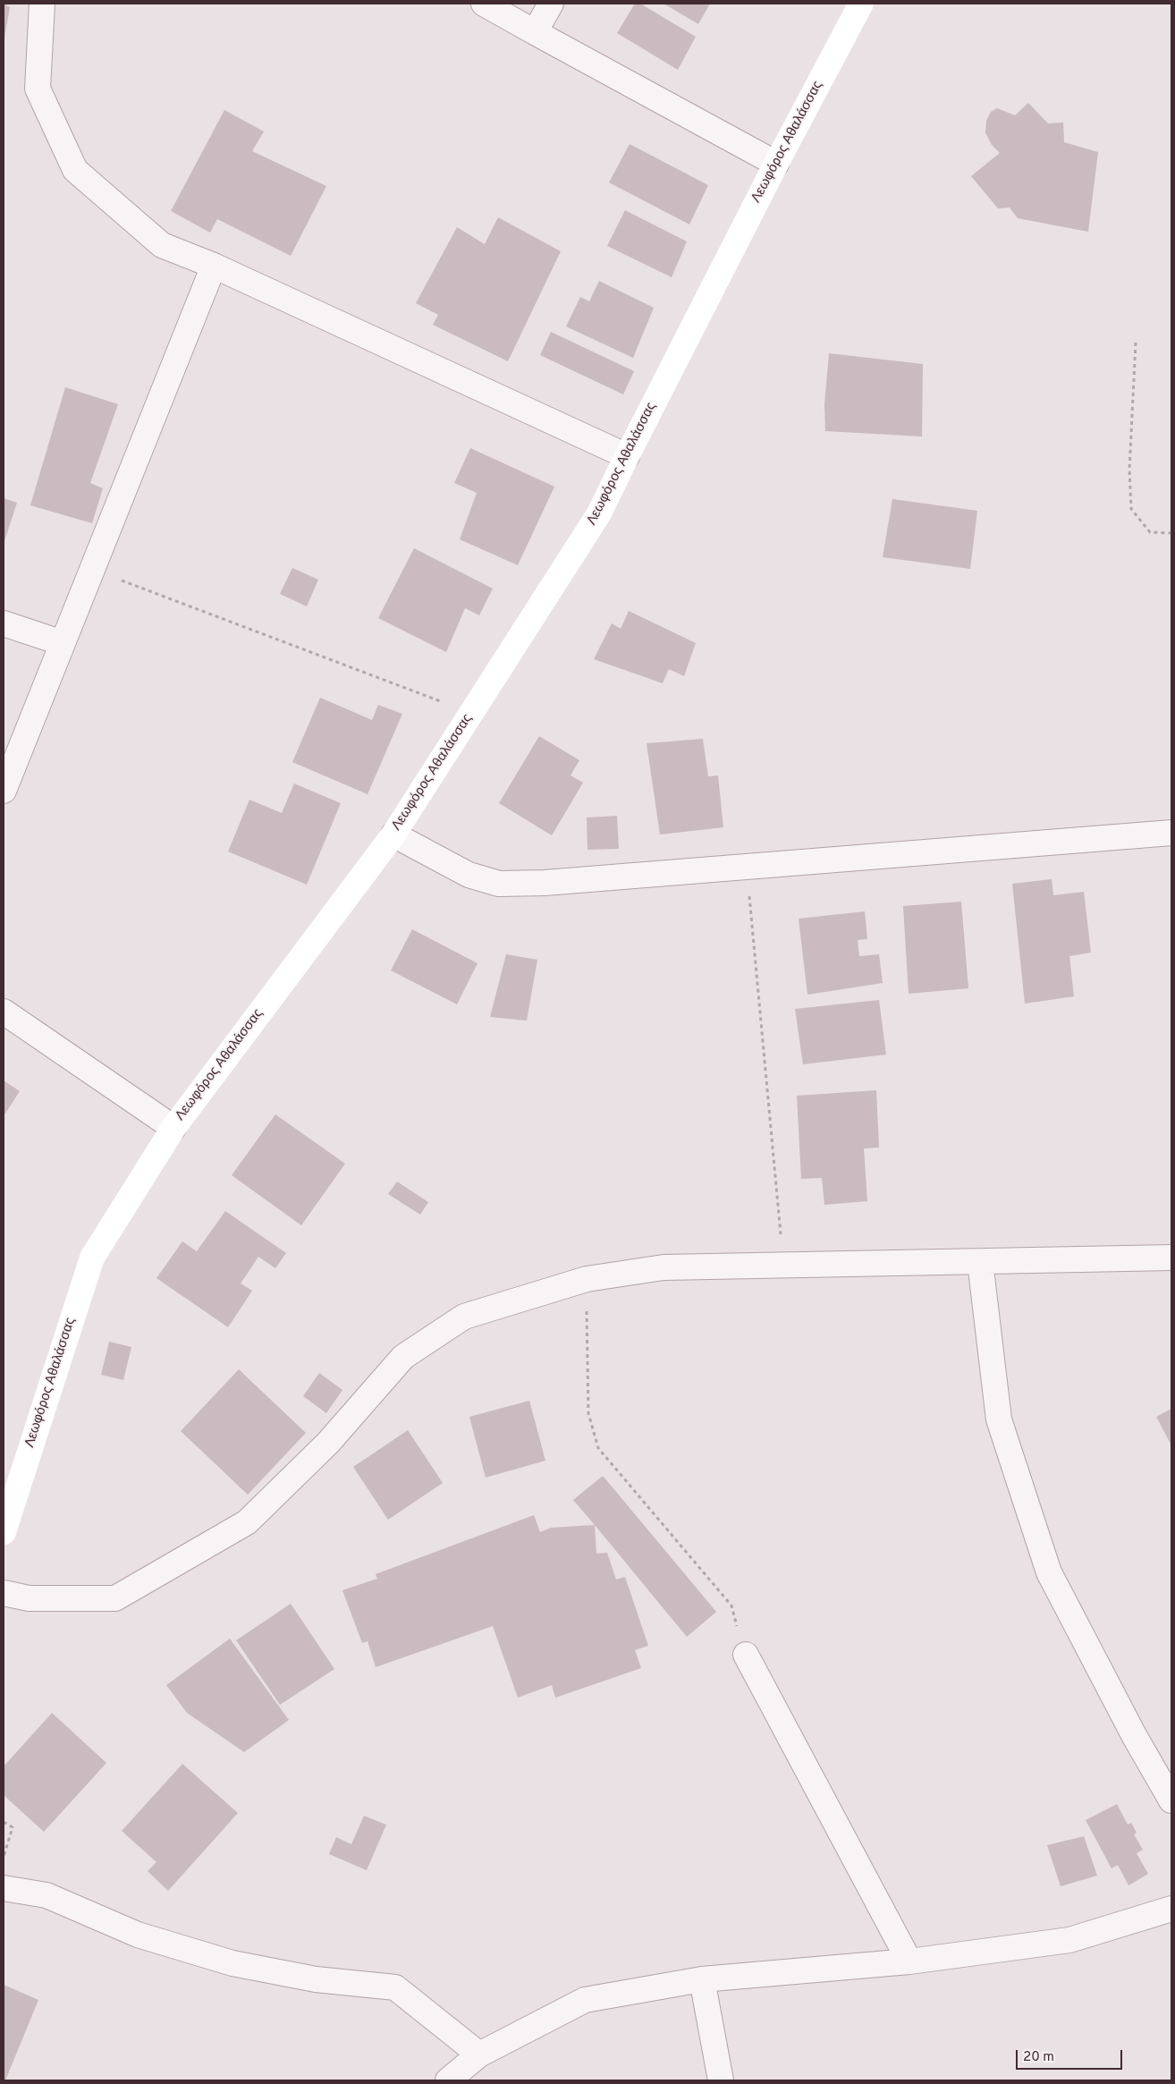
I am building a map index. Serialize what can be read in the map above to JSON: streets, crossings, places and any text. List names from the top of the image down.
{
  "streets": {
    "main road": ["Λεωφόρος Αθαλάσσας"]
  },
  "scale_bar": "20 m"
}
